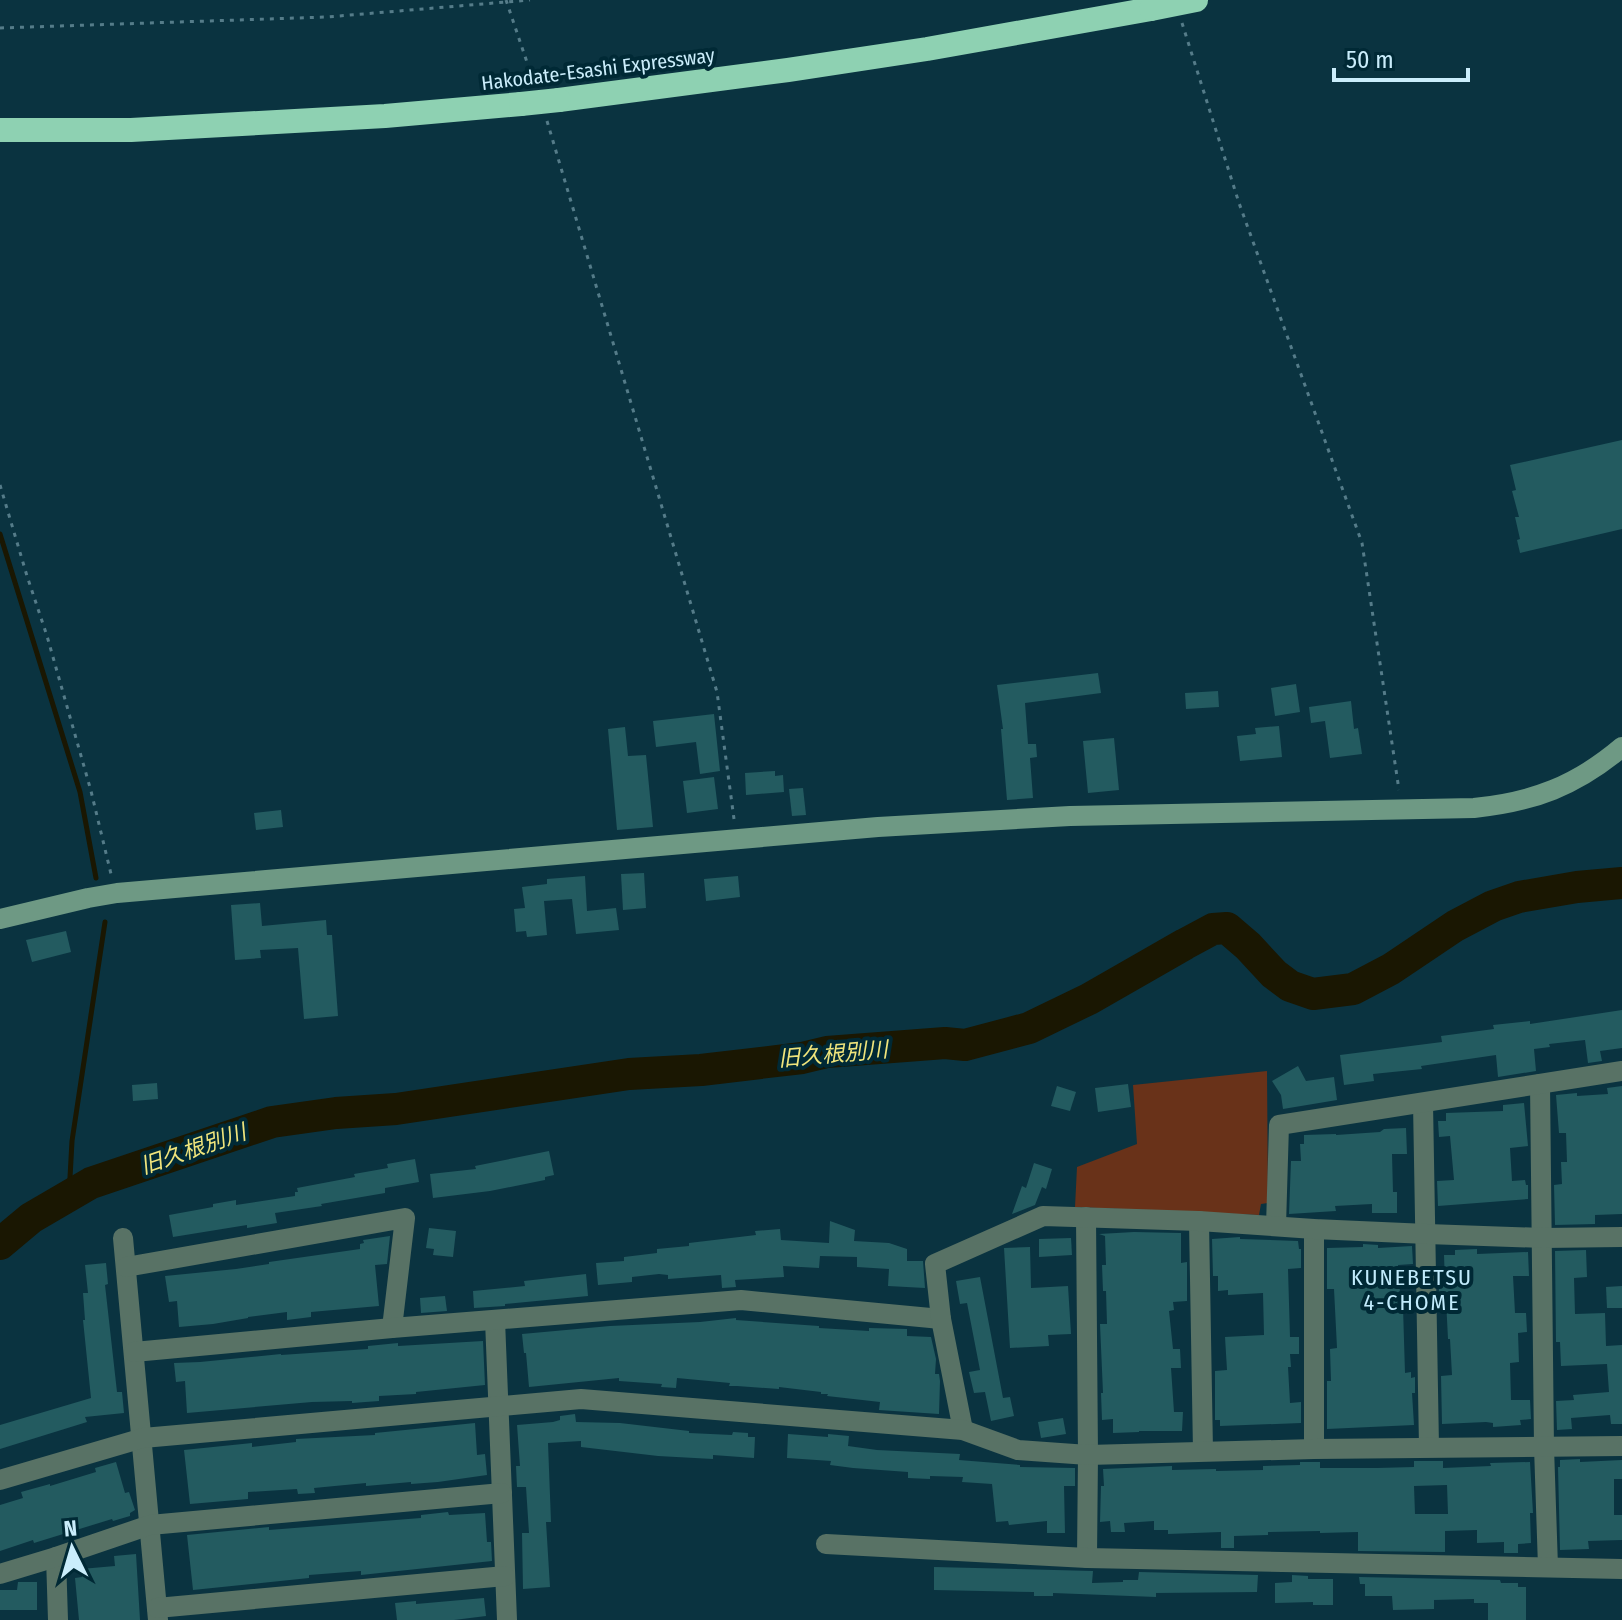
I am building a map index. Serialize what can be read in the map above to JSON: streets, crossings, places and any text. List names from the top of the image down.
{
  "streets": {
    "highway": ["Hakodate-Esashi Expressway"]
  },
  "districts": ["KUNEBETSU 4-CHOME"],
  "water": ["旧久根別川"],
  "scale_bar": "50 m",
  "north": "top"
}
